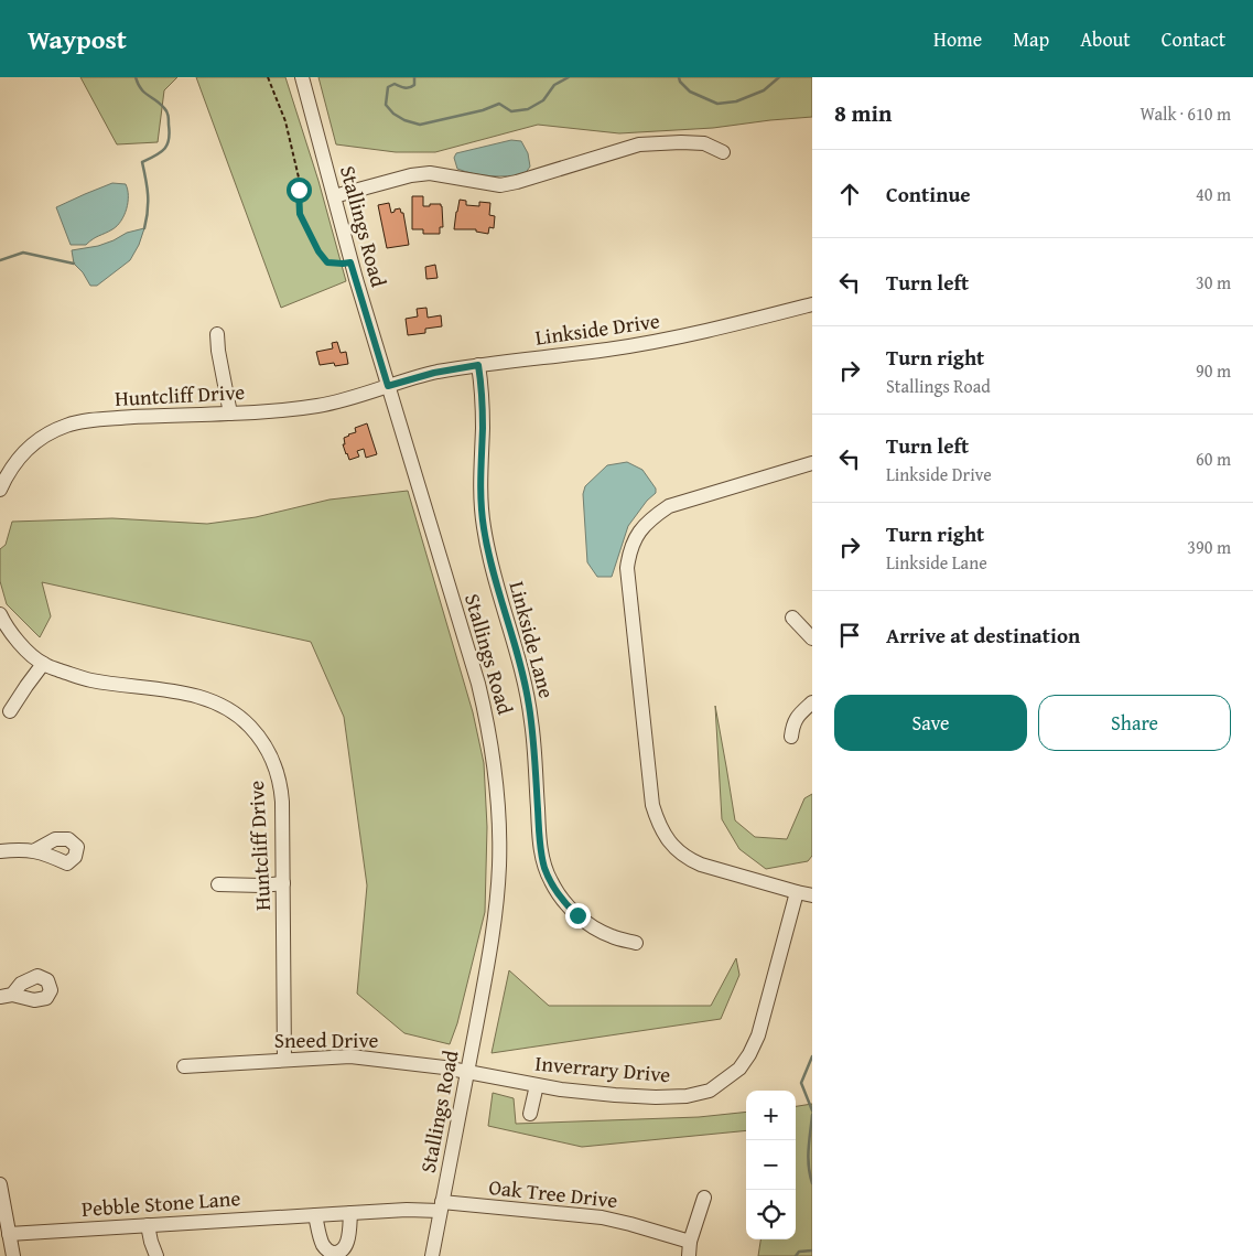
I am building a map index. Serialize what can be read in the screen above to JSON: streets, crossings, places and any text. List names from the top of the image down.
{
  "streets": {
    "street": [
      "Stallings Road",
      "Linkside Drive",
      "Huntcliff Drive",
      "Linkside Lane",
      "Sneed Drive",
      "Inverrary Drive",
      "Oak Tree Drive",
      "Pebble Stone Lane"
    ]
  },
  "crossings": [
    ["Stallings Road", "Linkside Drive"],
    ["Stallings Road", "Huntcliff Drive"],
    ["Stallings Road", "Sneed Drive"],
    ["Stallings Road", "Inverrary Drive"],
    ["Stallings Road", "Oak Tree Drive"],
    ["Stallings Road", "Pebble Stone Lane"],
    ["Linkside Drive", "Huntcliff Drive"],
    ["Linkside Drive", "Linkside Lane"],
    ["Huntcliff Drive", "Sneed Drive"],
    ["Sneed Drive", "Inverrary Drive"],
    ["Oak Tree Drive", "Pebble Stone Lane"]
  ],
  "page": {
    "header": "Waypost",
    "nav": [
      "Home",
      "Map",
      "About",
      "Contact"
    ],
    "heading": ["8 min", "Walk · 610 m"],
    "list": [
      ["Continue", "40 m"],
      ["Turn left", "30 m"],
      ["Turn right", "Stallings Road", "90 m"],
      ["Turn left", "Linkside Drive", "60 m"],
      ["Turn right", "Linkside Lane", "390 m"],
      "Arrive at destination"
    ],
    "buttons": ["Save", "Share"],
    "map_buttons": ["+", "−"]
  }
}
